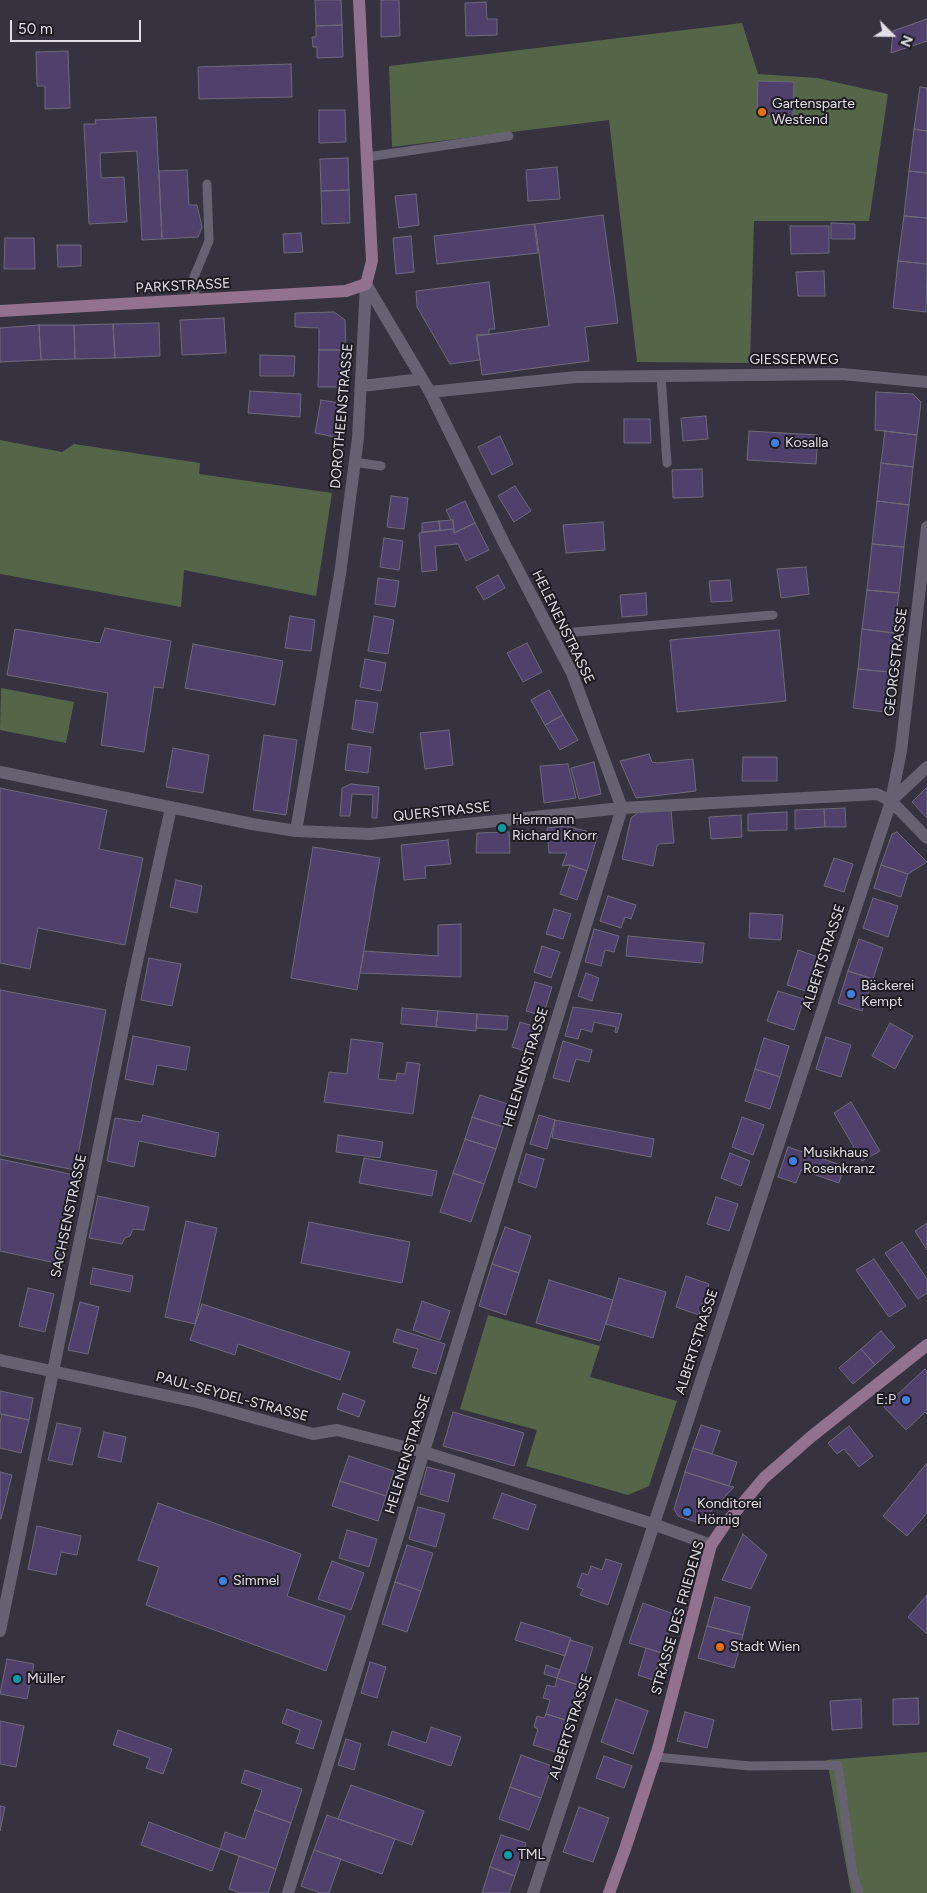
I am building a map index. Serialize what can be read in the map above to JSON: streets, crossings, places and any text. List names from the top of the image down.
{
  "streets": {
    "main road": ["PARKSTRASSE", "DOROTHEENSTRASSE", "STRASSE DES FRIEDENS"],
    "street": [
      "GIESSERWEG",
      "HELENENSTRASSE",
      "GEORGSTRASSE",
      "QUERSTRASSE",
      "ALBERTSTRASSE",
      "SACHSENSTRASSE",
      "PAUL-SEYDEL-STRASSE"
    ]
  },
  "crossings": [
    ["PARKSTRASSE", "DOROTHEENSTRASSE"],
    ["PARKSTRASSE", "HELENENSTRASSE"],
    ["GIESSERWEG", "HELENENSTRASSE"],
    ["DOROTHEENSTRASSE", "HELENENSTRASSE"],
    ["DOROTHEENSTRASSE", "QUERSTRASSE"],
    ["HELENENSTRASSE", "QUERSTRASSE"],
    ["HELENENSTRASSE", "PAUL-SEYDEL-STRASSE"],
    ["GEORGSTRASSE", "QUERSTRASSE"],
    ["GEORGSTRASSE", "ALBERTSTRASSE"],
    ["QUERSTRASSE", "ALBERTSTRASSE"],
    ["QUERSTRASSE", "SACHSENSTRASSE"],
    ["ALBERTSTRASSE", "PAUL-SEYDEL-STRASSE"],
    ["SACHSENSTRASSE", "PAUL-SEYDEL-STRASSE"],
    ["PAUL-SEYDEL-STRASSE", "STRASSE DES FRIEDENS"]
  ],
  "places": [
    "Gartensparte Westend",
    "Kosalla",
    "Herrmann Richard Knorr",
    "Bäckerei Kempt",
    "Musikhaus Rosenkranz",
    "E:P",
    "Konditorei Hörnig",
    "Simmel",
    "Stadt Wien",
    "Müller",
    "TML"
  ],
  "scale_bar": "50 m",
  "north": "bottom right"
}
